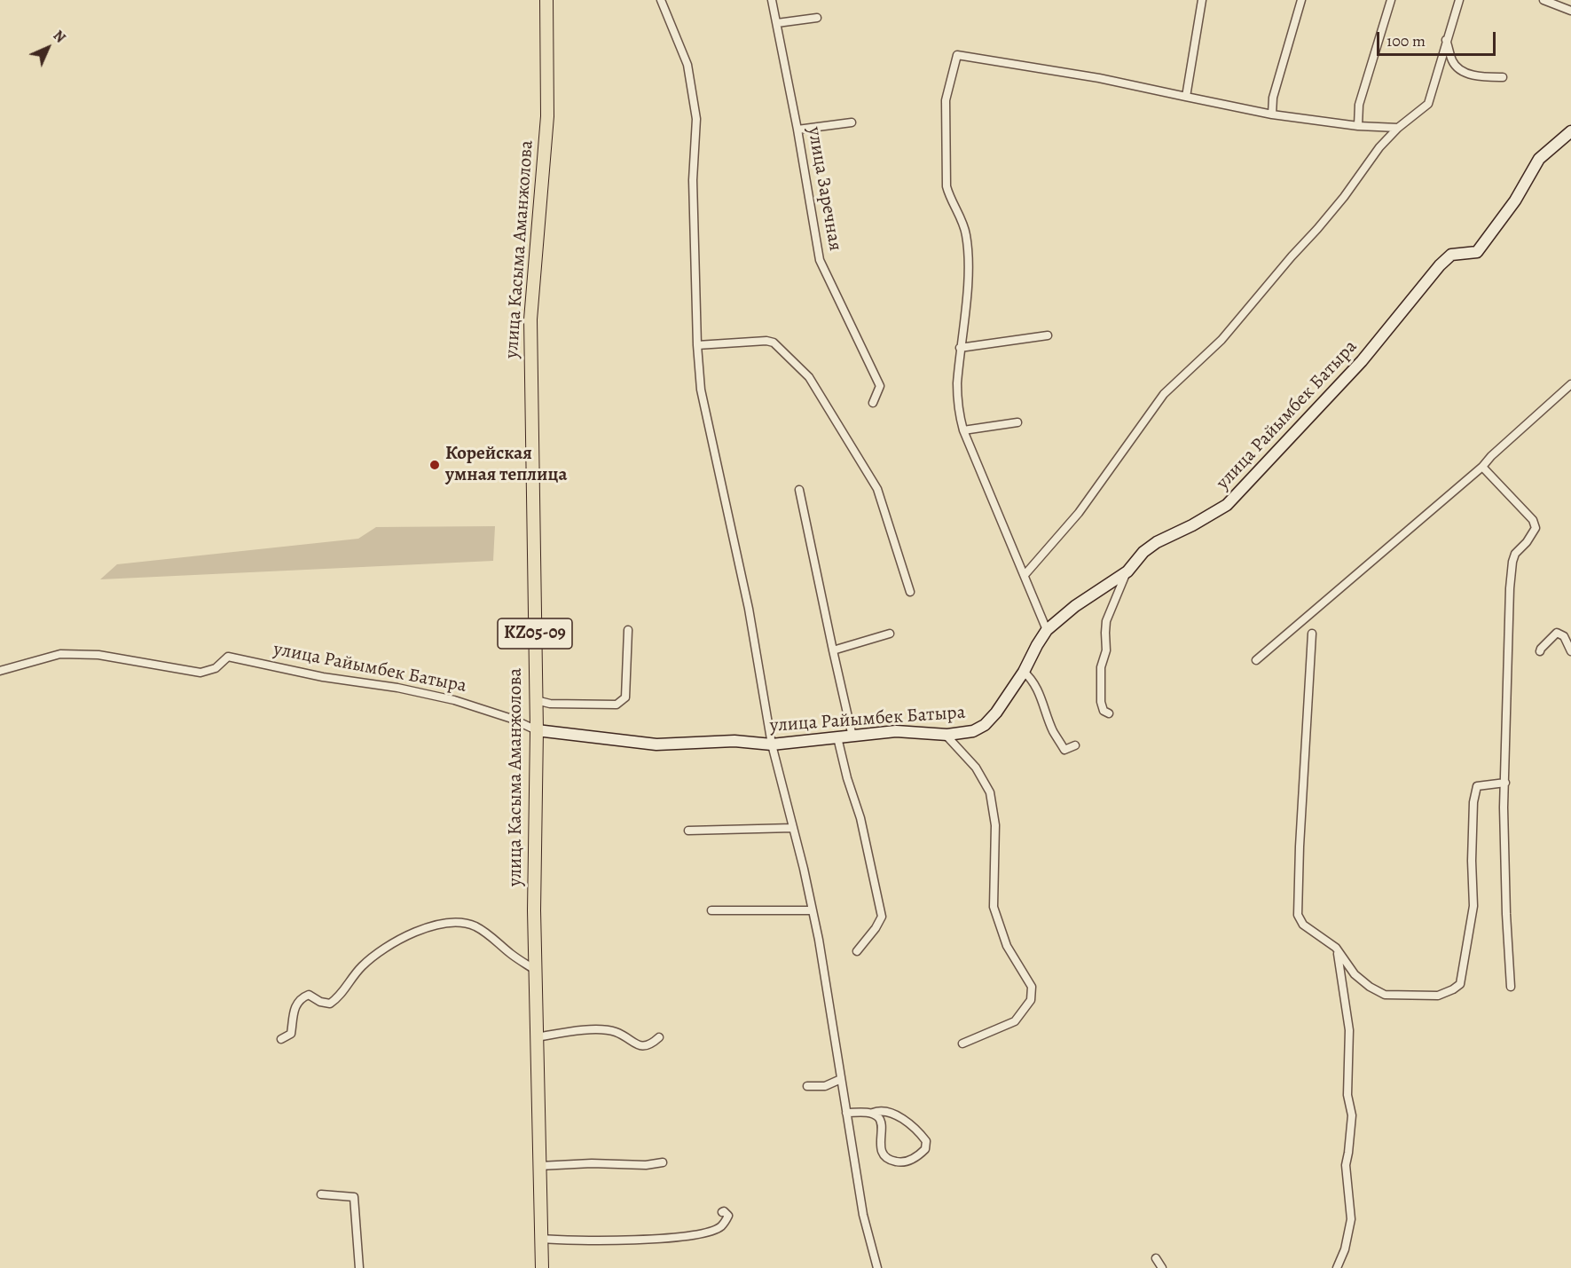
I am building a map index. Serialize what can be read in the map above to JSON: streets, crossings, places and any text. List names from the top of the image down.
{
  "streets": {
    "main road": ["улица Касыма Аманжолова", "KZ05-09"],
    "street": ["улица Заречная", "улица Райымбек Батыра"]
  },
  "crossings": [
    ["улица Касыма Аманжолова", "улица Райымбек Батыра"]
  ],
  "places": ["Корейская умная теплица"],
  "scale_bar": "100 m",
  "north": "top right"
}
